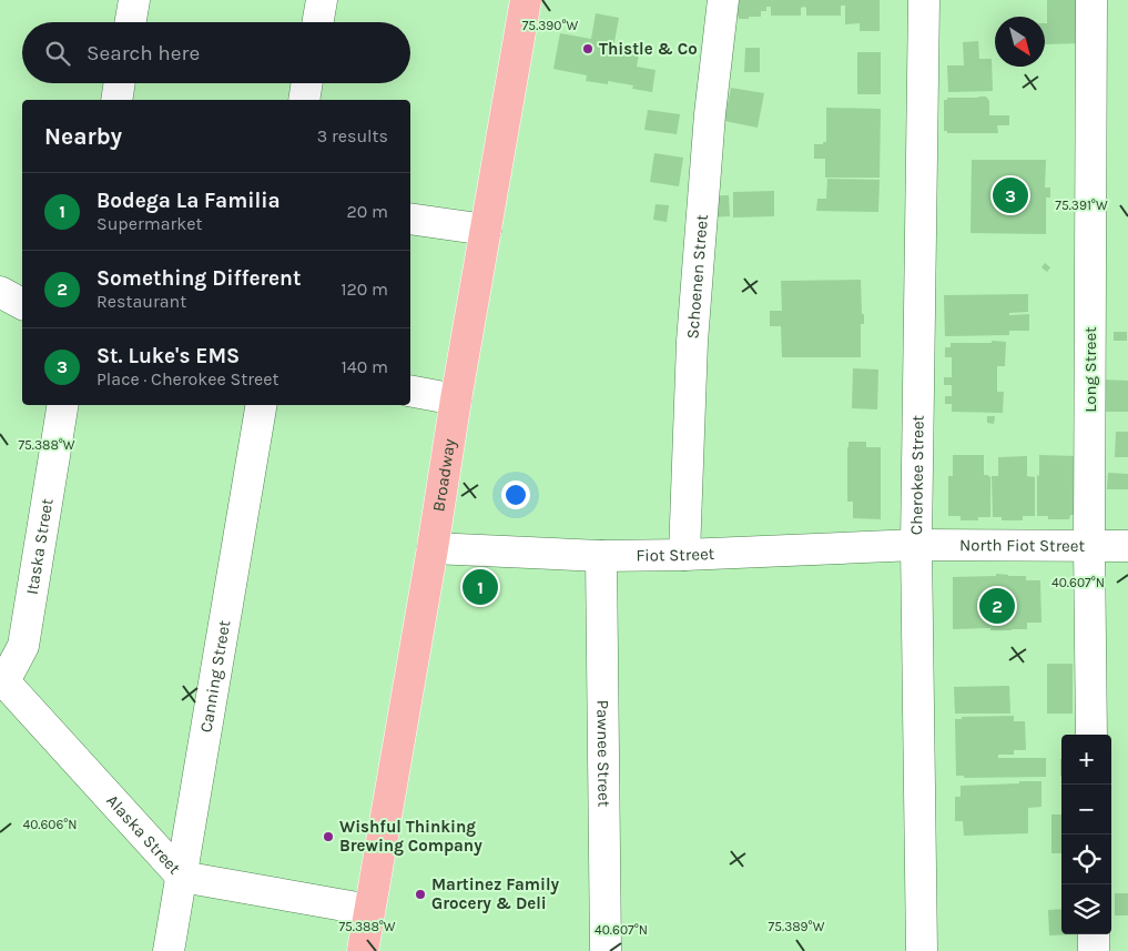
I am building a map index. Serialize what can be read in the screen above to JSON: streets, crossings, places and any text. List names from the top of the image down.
{
  "streets": {
    "main road": ["Broadway"],
    "street": [
      "Schoenen Street",
      "Long Street",
      "Cherokee Street",
      "North Fiot Street",
      "Itaska Street",
      "Fiot Street",
      "Canning Street",
      "Pawnee Street",
      "Alaska Street"
    ]
  },
  "crossings": [
    ["Schoenen Street", "Fiot Street"],
    ["Long Street", "North Fiot Street"],
    ["Cherokee Street", "North Fiot Street"],
    ["Cherokee Street", "Fiot Street"],
    ["Broadway", "Fiot Street"],
    ["Broadway", "Alaska Street"],
    ["North Fiot Street", "Fiot Street"],
    ["Itaska Street", "Alaska Street"],
    ["Fiot Street", "Pawnee Street"],
    ["Canning Street", "Alaska Street"]
  ],
  "places": ["Thistle & Co", "Wishful Thinking Brewing Company", "Martinez Family Grocery & Deli"],
  "north": "bottom right",
  "page": {
    "search": "Search here",
    "heading": ["Nearby", "3 results"],
    "list": [
      {
        "mark": "1",
        "name": "Bodega La Familia",
        "note": "Supermarket",
        "value": "20 m"
      },
      {
        "mark": "2",
        "name": "Something Different",
        "note": "Restaurant",
        "value": "120 m"
      },
      {
        "mark": "3",
        "name": "St. Luke's EMS",
        "note": "Place · Cherokee Street",
        "value": "140 m"
      }
    ],
    "pins": ["3", "1", "2"],
    "map_buttons": ["+", "−"]
  },
  "coordinates": [
    "75.390°W",
    "75.391°W",
    "75.388°W",
    "40.607°N",
    "40.606°N",
    "75.389°W"
  ]
}
